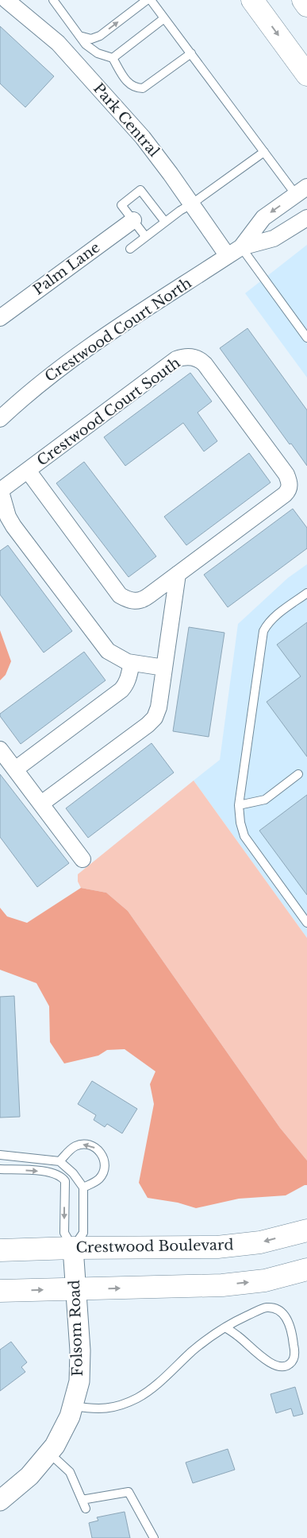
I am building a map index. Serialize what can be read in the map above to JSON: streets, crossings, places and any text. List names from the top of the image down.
{
  "streets": {
    "main road": ["Crestwood Boulevard"],
    "street": [
      "Park Central",
      "Palm Lane",
      "Crestwood Court North",
      "Crestwood Court South",
      "Folsom Road"
    ]
  },
  "crossings": [
    ["Park Central", "Crestwood Court North"],
    ["Crestwood Boulevard", "Folsom Road"]
  ]
}
